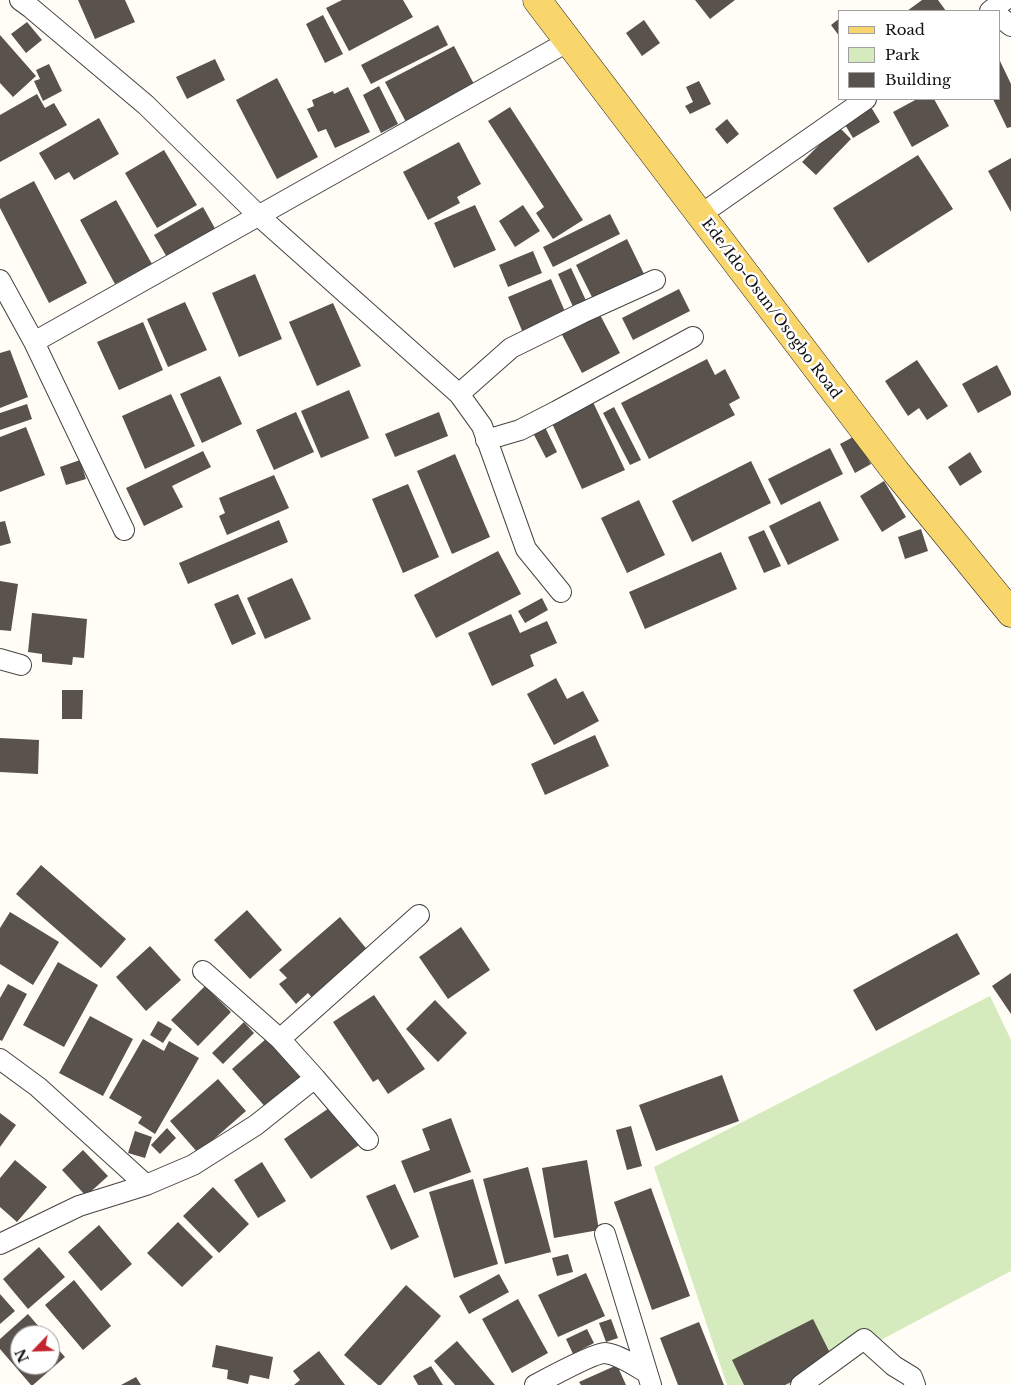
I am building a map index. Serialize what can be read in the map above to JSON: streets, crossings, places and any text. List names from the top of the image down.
{
  "streets": {
    "main road": ["Ede/Ido-Osun/Osogbo Road"]
  },
  "legend": ["Road", "Park", "Building"],
  "north": "bottom left"
}
